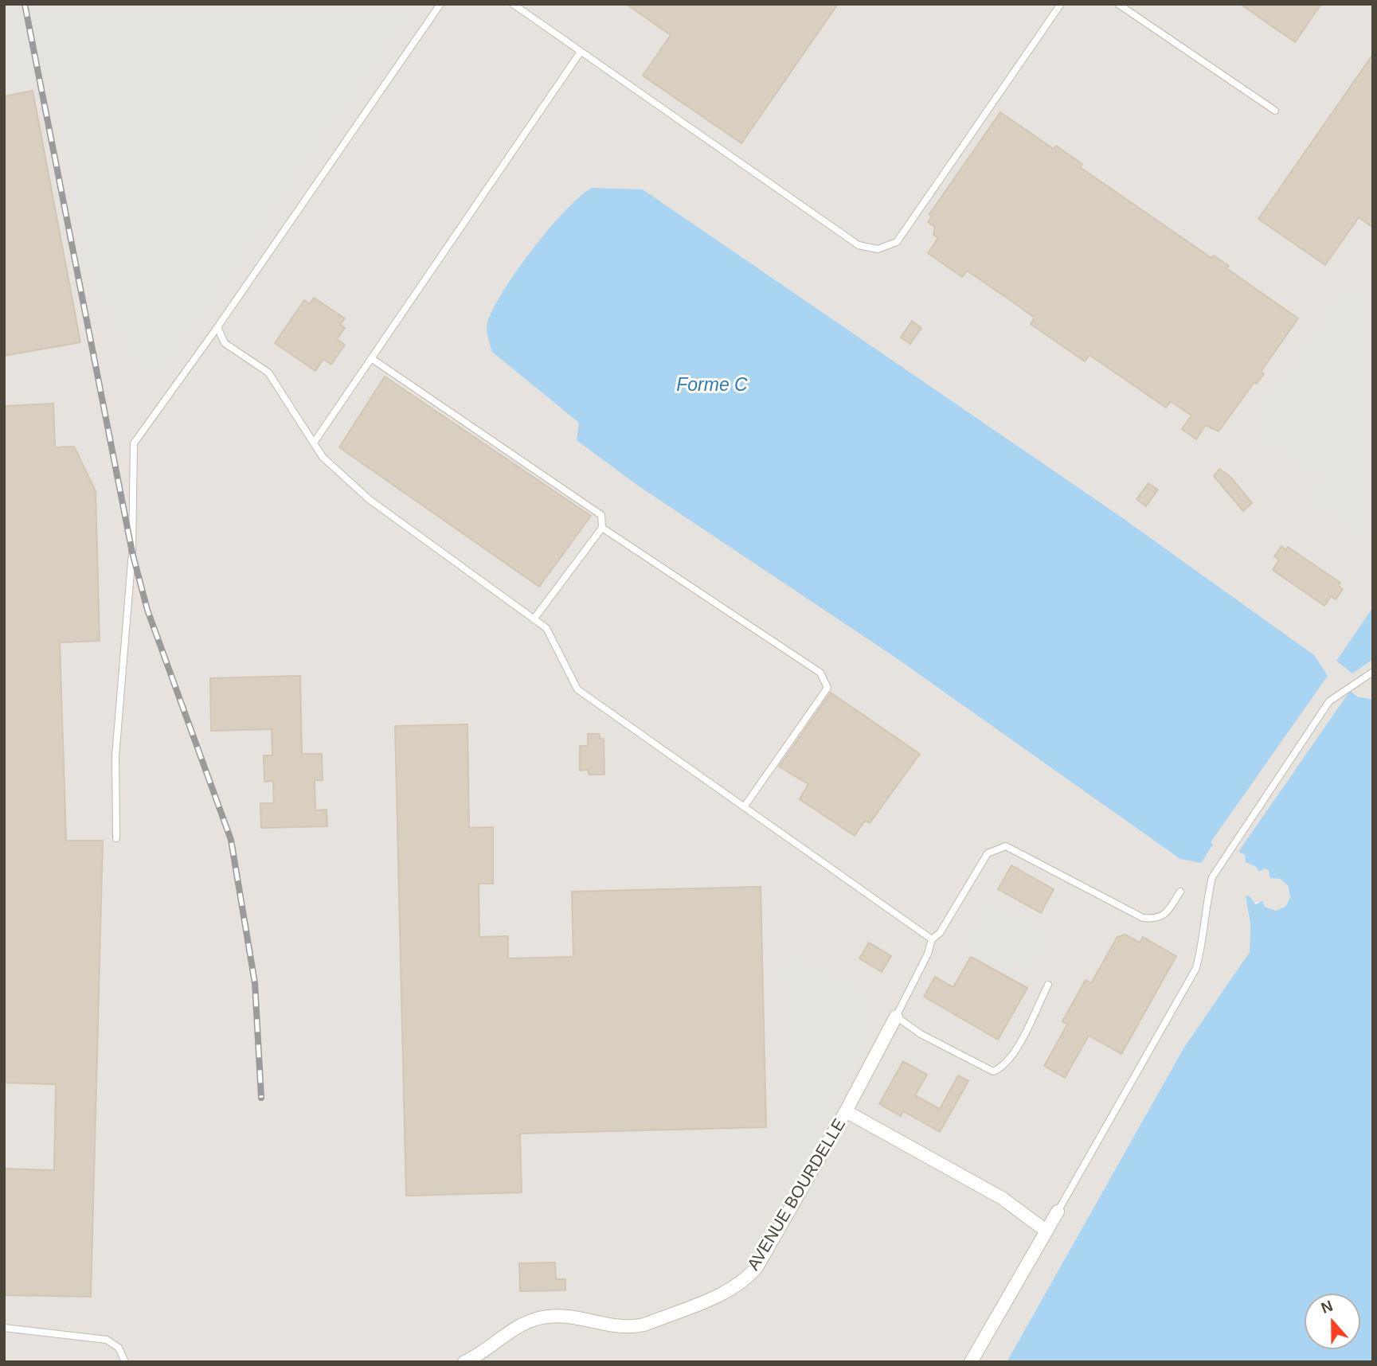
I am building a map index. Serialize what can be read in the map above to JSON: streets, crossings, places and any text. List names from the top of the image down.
{
  "streets": {
    "street": ["AVENUE BOURDELLE"]
  },
  "water": ["Forme C"],
  "north": "top"
}
